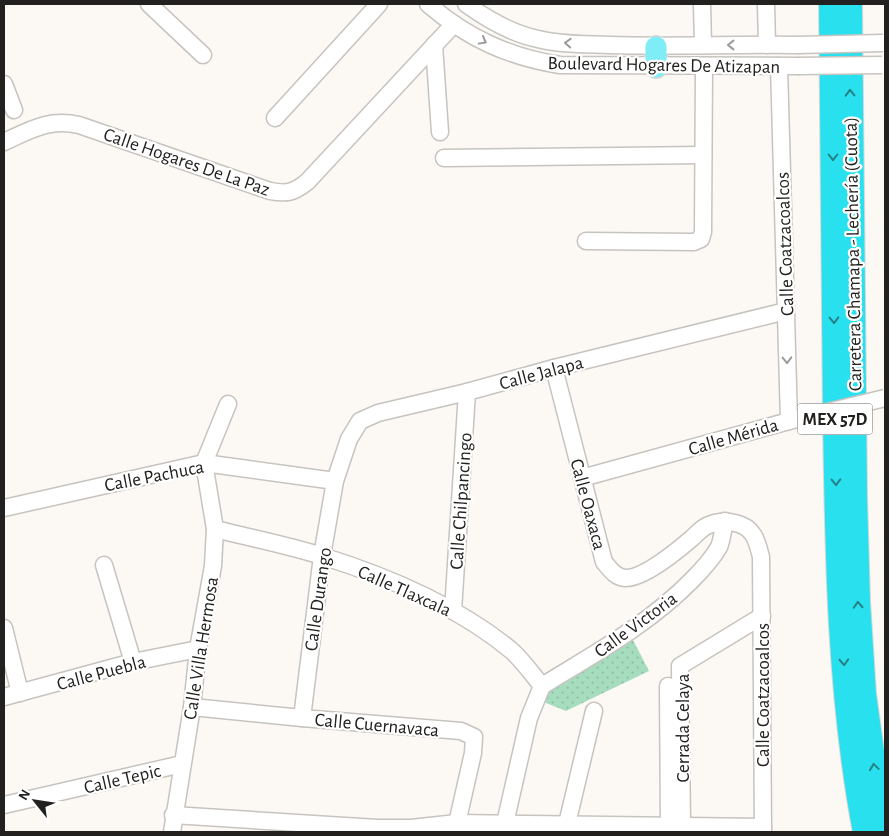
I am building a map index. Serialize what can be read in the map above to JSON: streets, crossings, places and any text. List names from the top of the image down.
{
  "streets": {
    "highway": ["Carretera Chamapa - Lechería (Cuota)", "MEX 57D"],
    "street": [
      "Boulevard Hogares De Atizapan",
      "Calle Hogares De La Paz",
      "Calle Coatzacoalcos",
      "Calle Jalapa",
      "Calle Mérida",
      "Calle Pachuca",
      "Calle Chilpancingo",
      "Calle Oaxaca",
      "Calle Tlaxcala",
      "Calle Durango",
      "Calle Victoria",
      "Calle Villa Hermosa",
      "Calle Puebla",
      "Calle Cuernavaca",
      "Cerrada Celaya",
      "Calle Tepic"
    ]
  },
  "crossings": [
    ["Boulevard Hogares De Atizapan", "Calle Hogares De La Paz"],
    ["Boulevard Hogares De Atizapan", "Calle Coatzacoalcos"],
    ["Calle Coatzacoalcos", "Calle Jalapa"],
    ["Calle Coatzacoalcos", "Calle Mérida"],
    ["Calle Coatzacoalcos", "Calle Oaxaca"],
    ["Calle Coatzacoalcos", "Calle Victoria"],
    ["Calle Coatzacoalcos", "Cerrada Celaya"],
    ["Calle Jalapa", "Calle Pachuca"],
    ["Calle Jalapa", "Calle Chilpancingo"],
    ["Calle Jalapa", "Calle Oaxaca"],
    ["Calle Jalapa", "Calle Durango"],
    ["Calle Mérida", "Calle Oaxaca"],
    ["Calle Pachuca", "Calle Durango"],
    ["Calle Pachuca", "Calle Villa Hermosa"],
    ["Calle Chilpancingo", "Calle Tlaxcala"],
    ["Calle Oaxaca", "Calle Victoria"],
    ["Calle Tlaxcala", "Calle Durango"],
    ["Calle Tlaxcala", "Calle Victoria"],
    ["Calle Tlaxcala", "Calle Villa Hermosa"],
    ["Calle Durango", "Calle Cuernavaca"],
    ["Calle Villa Hermosa", "Calle Puebla"],
    ["Calle Villa Hermosa", "Calle Cuernavaca"],
    ["Calle Villa Hermosa", "Calle Tepic"]
  ],
  "north": "top left"
}
